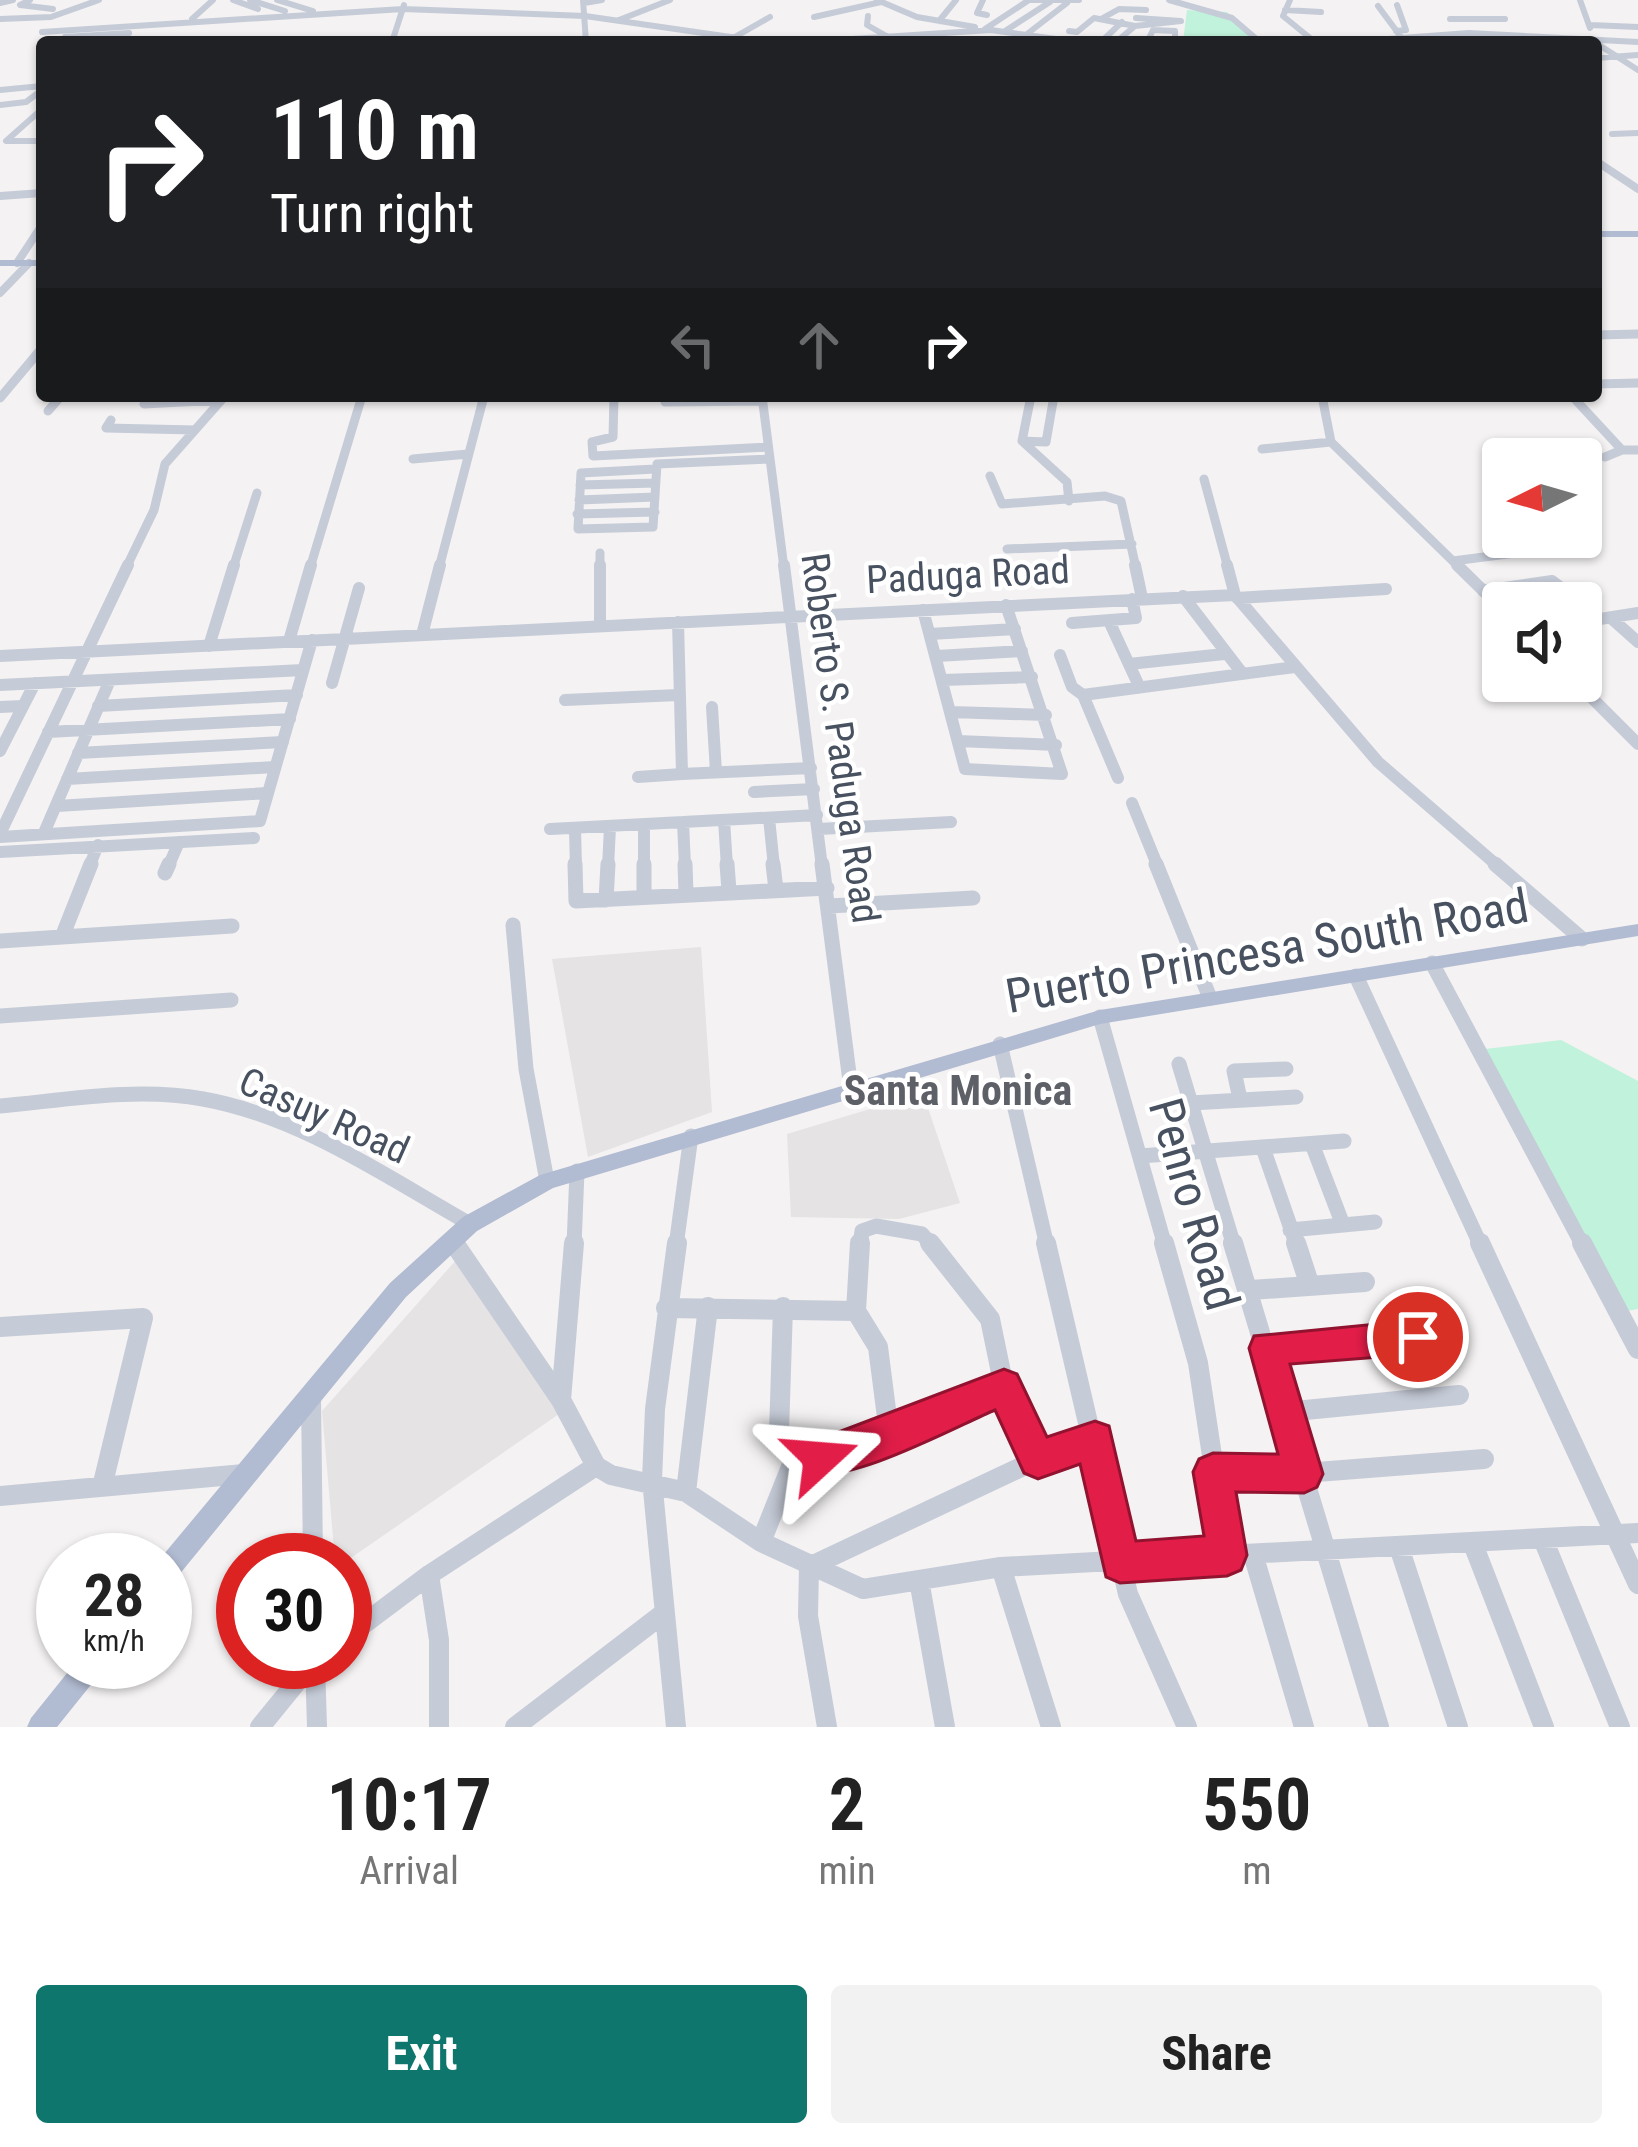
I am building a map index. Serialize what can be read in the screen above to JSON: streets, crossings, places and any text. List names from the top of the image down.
{
  "streets": {
    "main road": ["Puerto Princesa South Road"],
    "street": [
      "Paduga Road",
      "Roberto S. Paduga Road",
      "Casuy Road",
      "Penro Road"
    ]
  },
  "crossings": [
    ["Paduga Road", "Roberto S. Paduga Road"],
    ["Roberto S. Paduga Road", "Puerto Princesa South Road"],
    ["Puerto Princesa South Road", "Casuy Road"],
    ["Puerto Princesa South Road", "Penro Road"]
  ],
  "districts": ["Santa Monica"],
  "north": "left",
  "page": {
    "turn": ["110 m", "Turn right"],
    "speed": "28 km/h",
    "limit": "30",
    "eta": [
      "10:17",
      "Arrival",
      "2",
      "min",
      "550",
      "m"
    ],
    "buttons": ["Exit", "Share"]
  }
}
